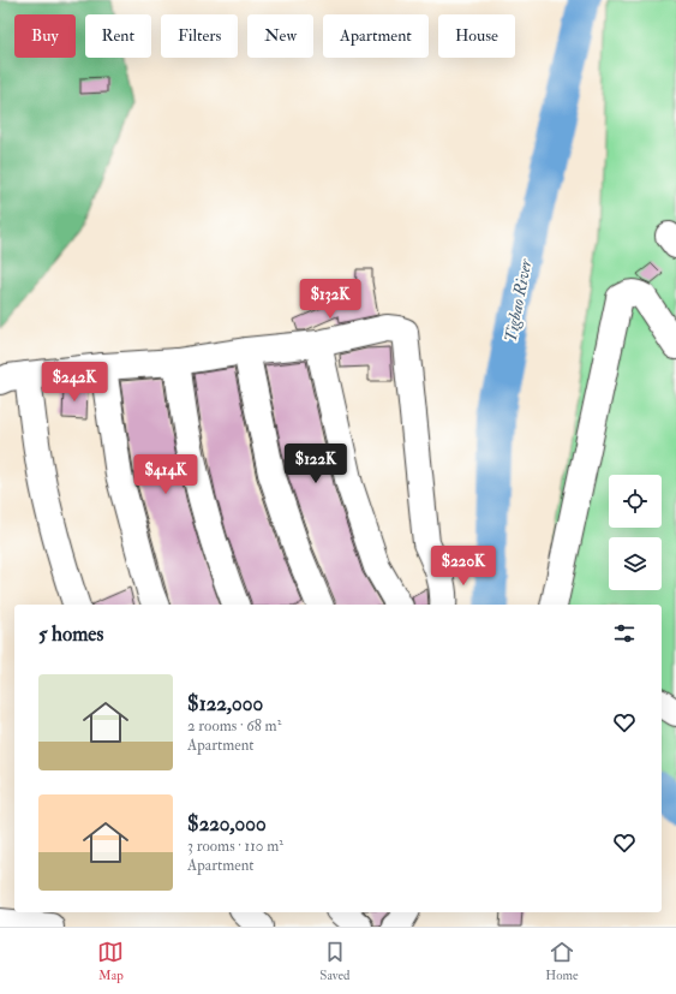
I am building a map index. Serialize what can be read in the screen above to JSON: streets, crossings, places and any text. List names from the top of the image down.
{
  "water": ["Tigbao River"],
  "page": {
    "chip": [
      "Buy",
      "Rent",
      "Filters",
      "New",
      "Apartment",
      "House"
    ],
    "price": [
      "$132K",
      "$242K",
      "$122K",
      "$414K",
      "$220K"
    ],
    "heading": "5 homes",
    "list": [
      {
        "name": "$122,000",
        "note": "2 rooms · 68 m² · Apartment"
      },
      {
        "name": "$220,000",
        "note": "3 rooms · 110 m² · Apartment"
      }
    ],
    "tabs": ["Map", "Saved", "Home"]
  }
}
